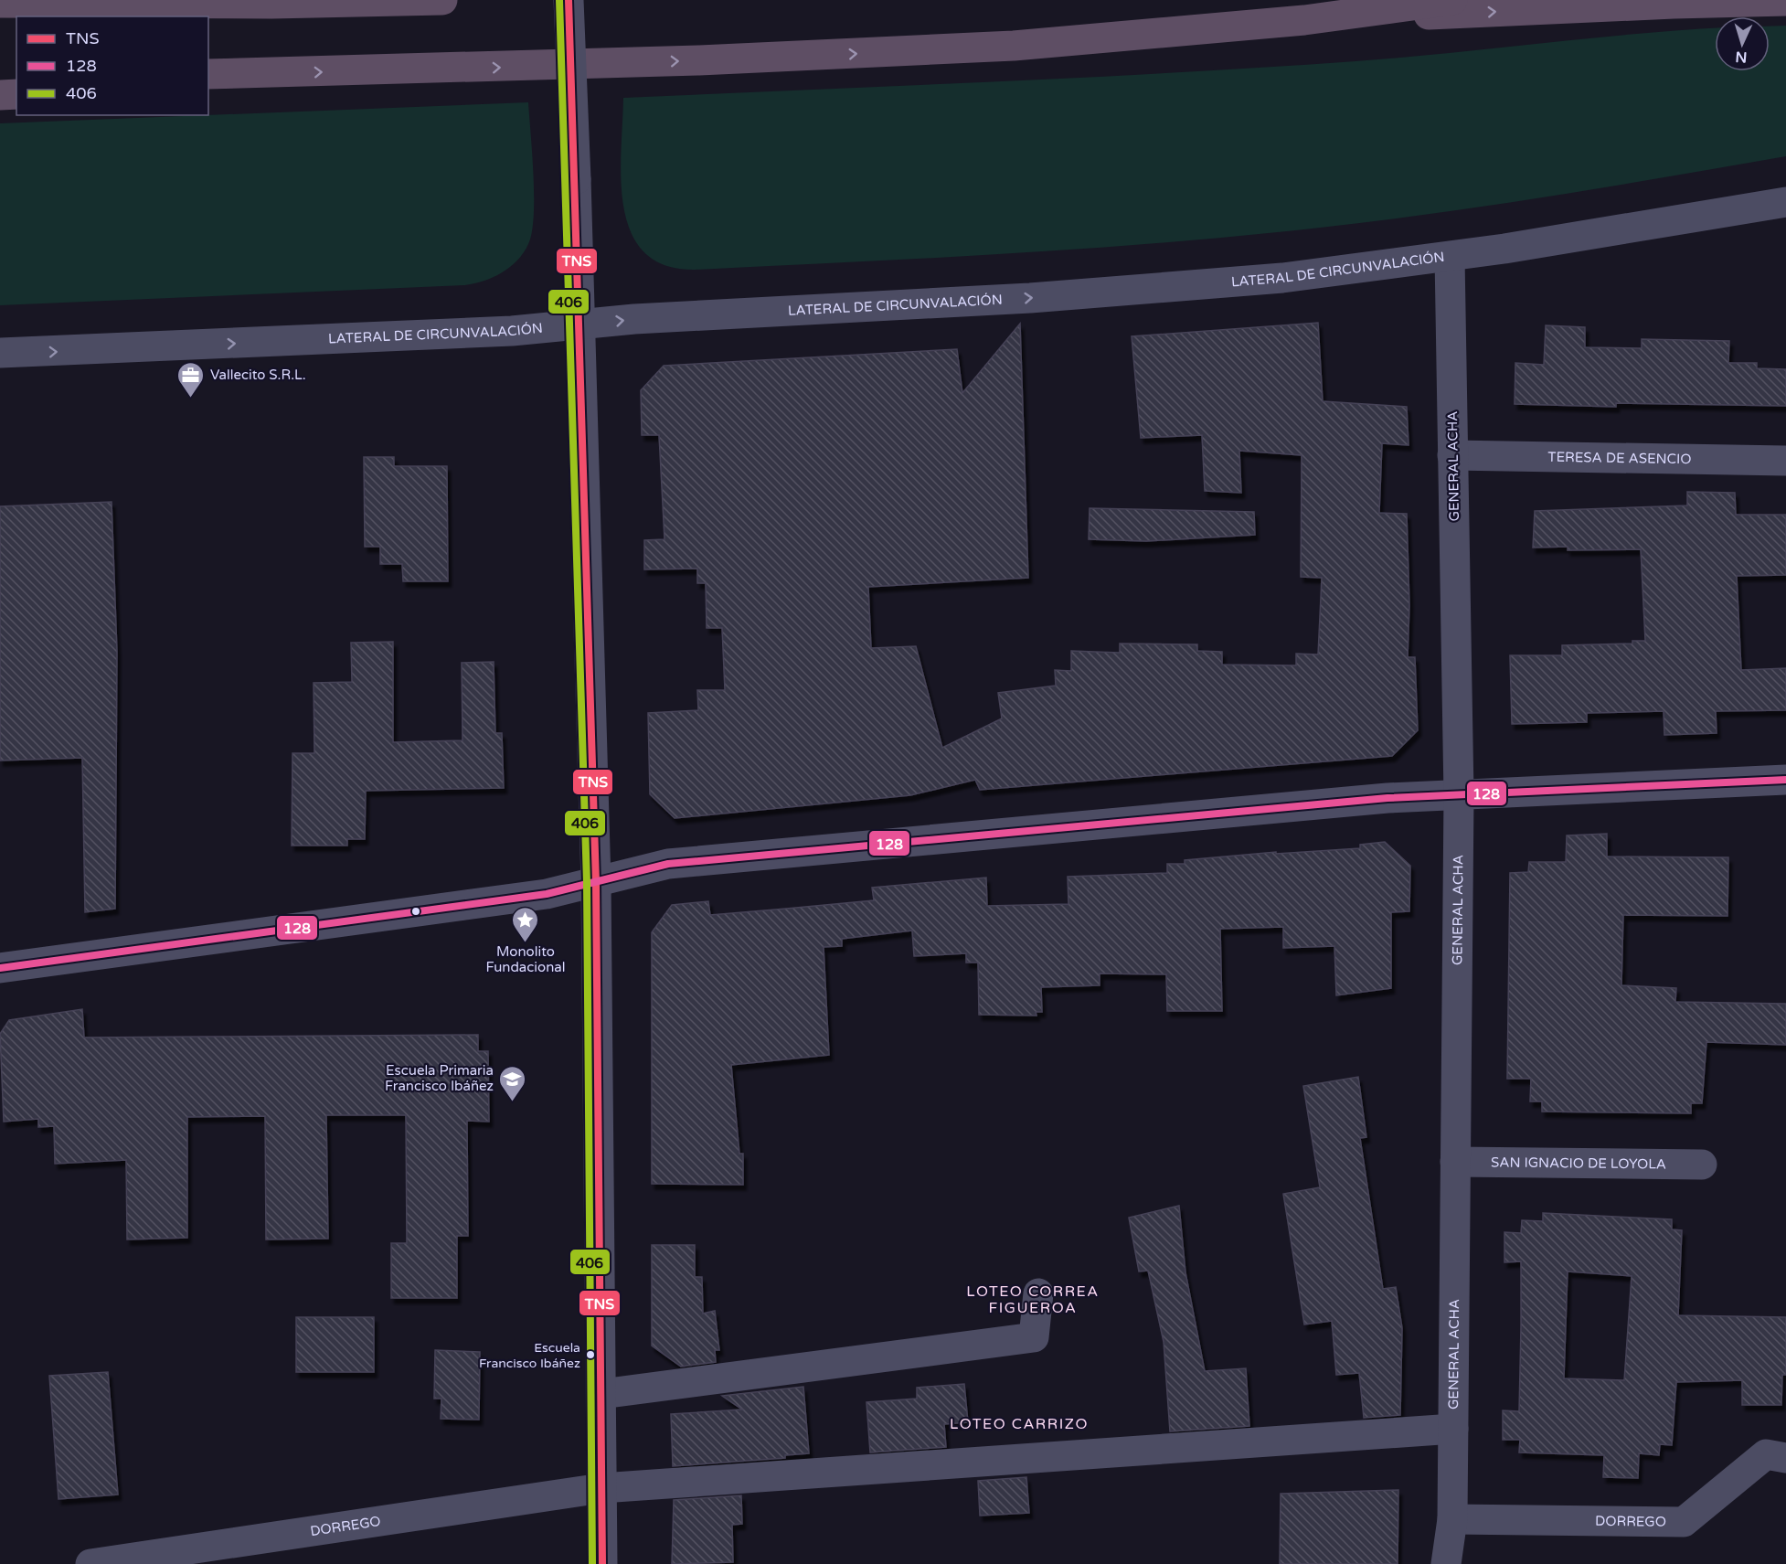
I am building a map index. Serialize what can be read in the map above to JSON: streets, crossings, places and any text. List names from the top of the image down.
{
  "streets": {
    "street": [
      "LATERAL DE CIRCUNVALACIÓN",
      "TERESA DE ASENCIO",
      "GENERAL ACHA",
      "SAN IGNACIO DE LOYOLA",
      "DORREGO"
    ]
  },
  "crossings": [
    ["LATERAL DE CIRCUNVALACIÓN", "GENERAL ACHA"],
    ["TERESA DE ASENCIO", "GENERAL ACHA"],
    ["GENERAL ACHA", "SAN IGNACIO DE LOYOLA"],
    ["GENERAL ACHA", "DORREGO"]
  ],
  "one_way": ["LATERAL DE CIRCUNVALACIÓN"],
  "districts": ["LOTEO CORREA FIGUEROA", "LOTEO CARRIZO"],
  "places": {
    "office": ["Vallecito S.R.L."],
    "place": ["Monolito Fundacional"],
    "school or university": ["Escuela Primaria Francisco Ibáñez"],
    "other": ["Escuela Francisco Ibáñez"]
  },
  "lines": ["transit line TNS", "transit line 406", "transit line 128"],
  "legend": ["TNS", "128", "406"],
  "north": "bottom"
}
